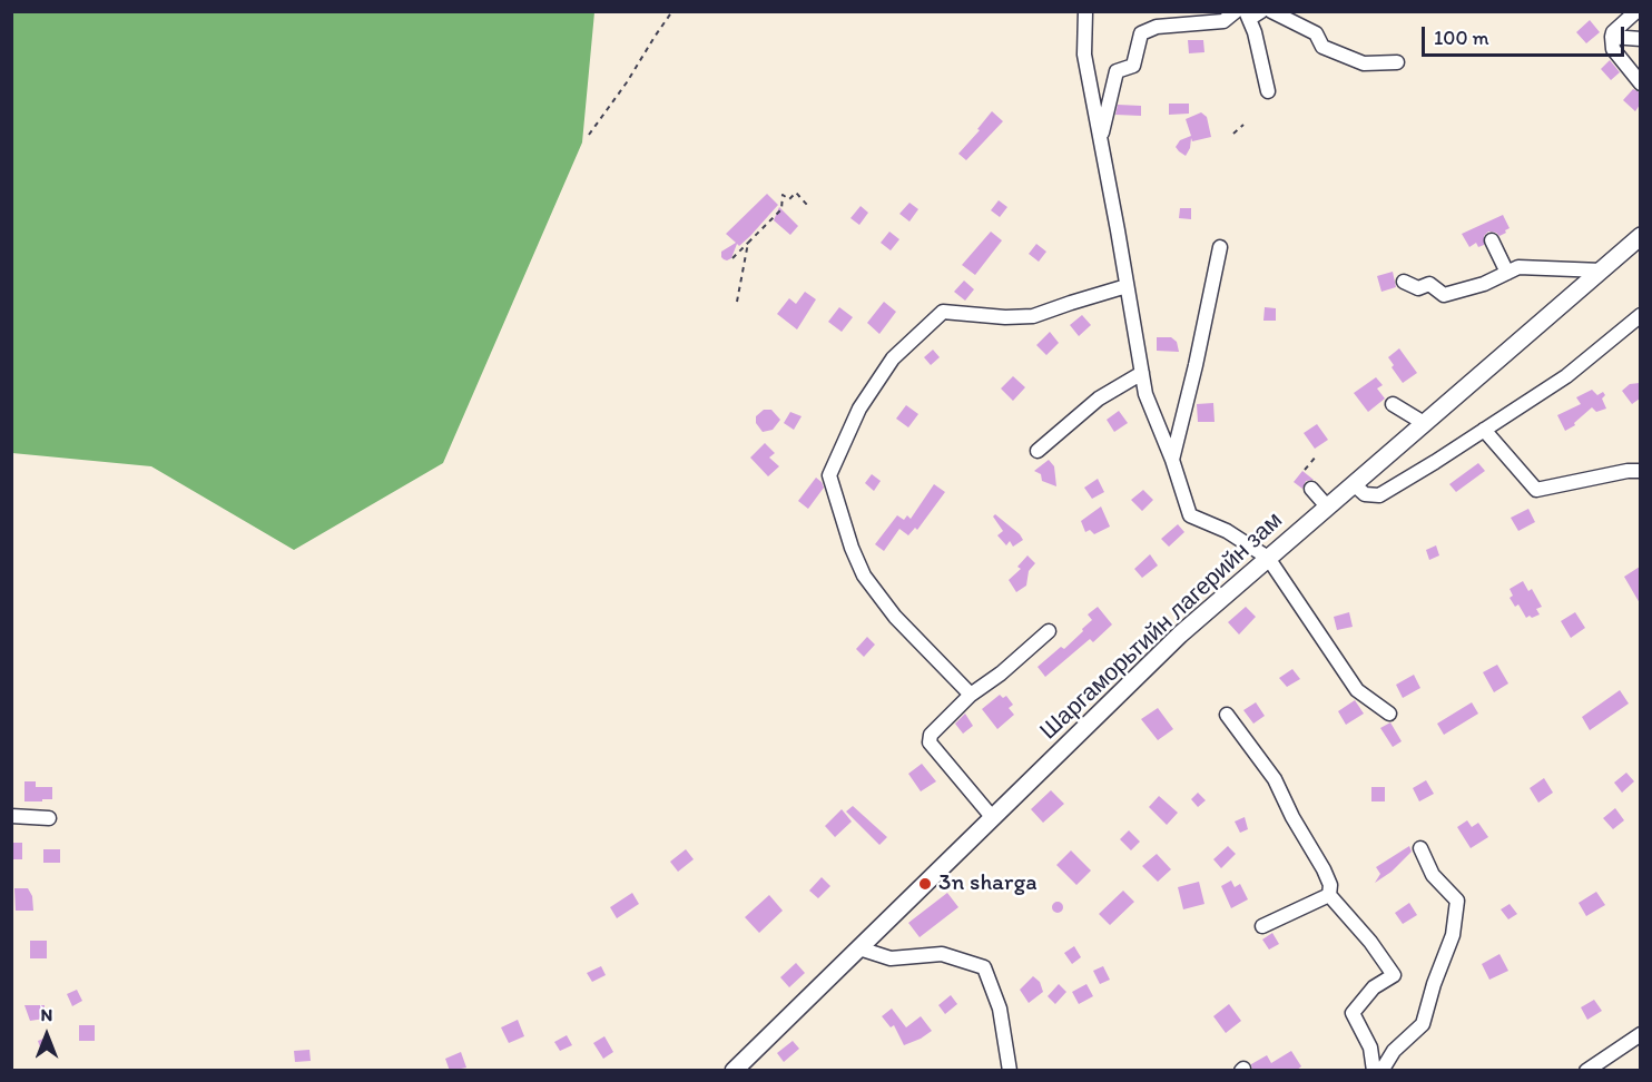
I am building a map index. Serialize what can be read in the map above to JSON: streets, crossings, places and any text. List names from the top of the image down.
{
  "streets": {
    "street": ["Шаргаморьтийн лагерийн зам"]
  },
  "places": ["3n sharga"],
  "scale_bar": "100 m",
  "north": "top"
}
